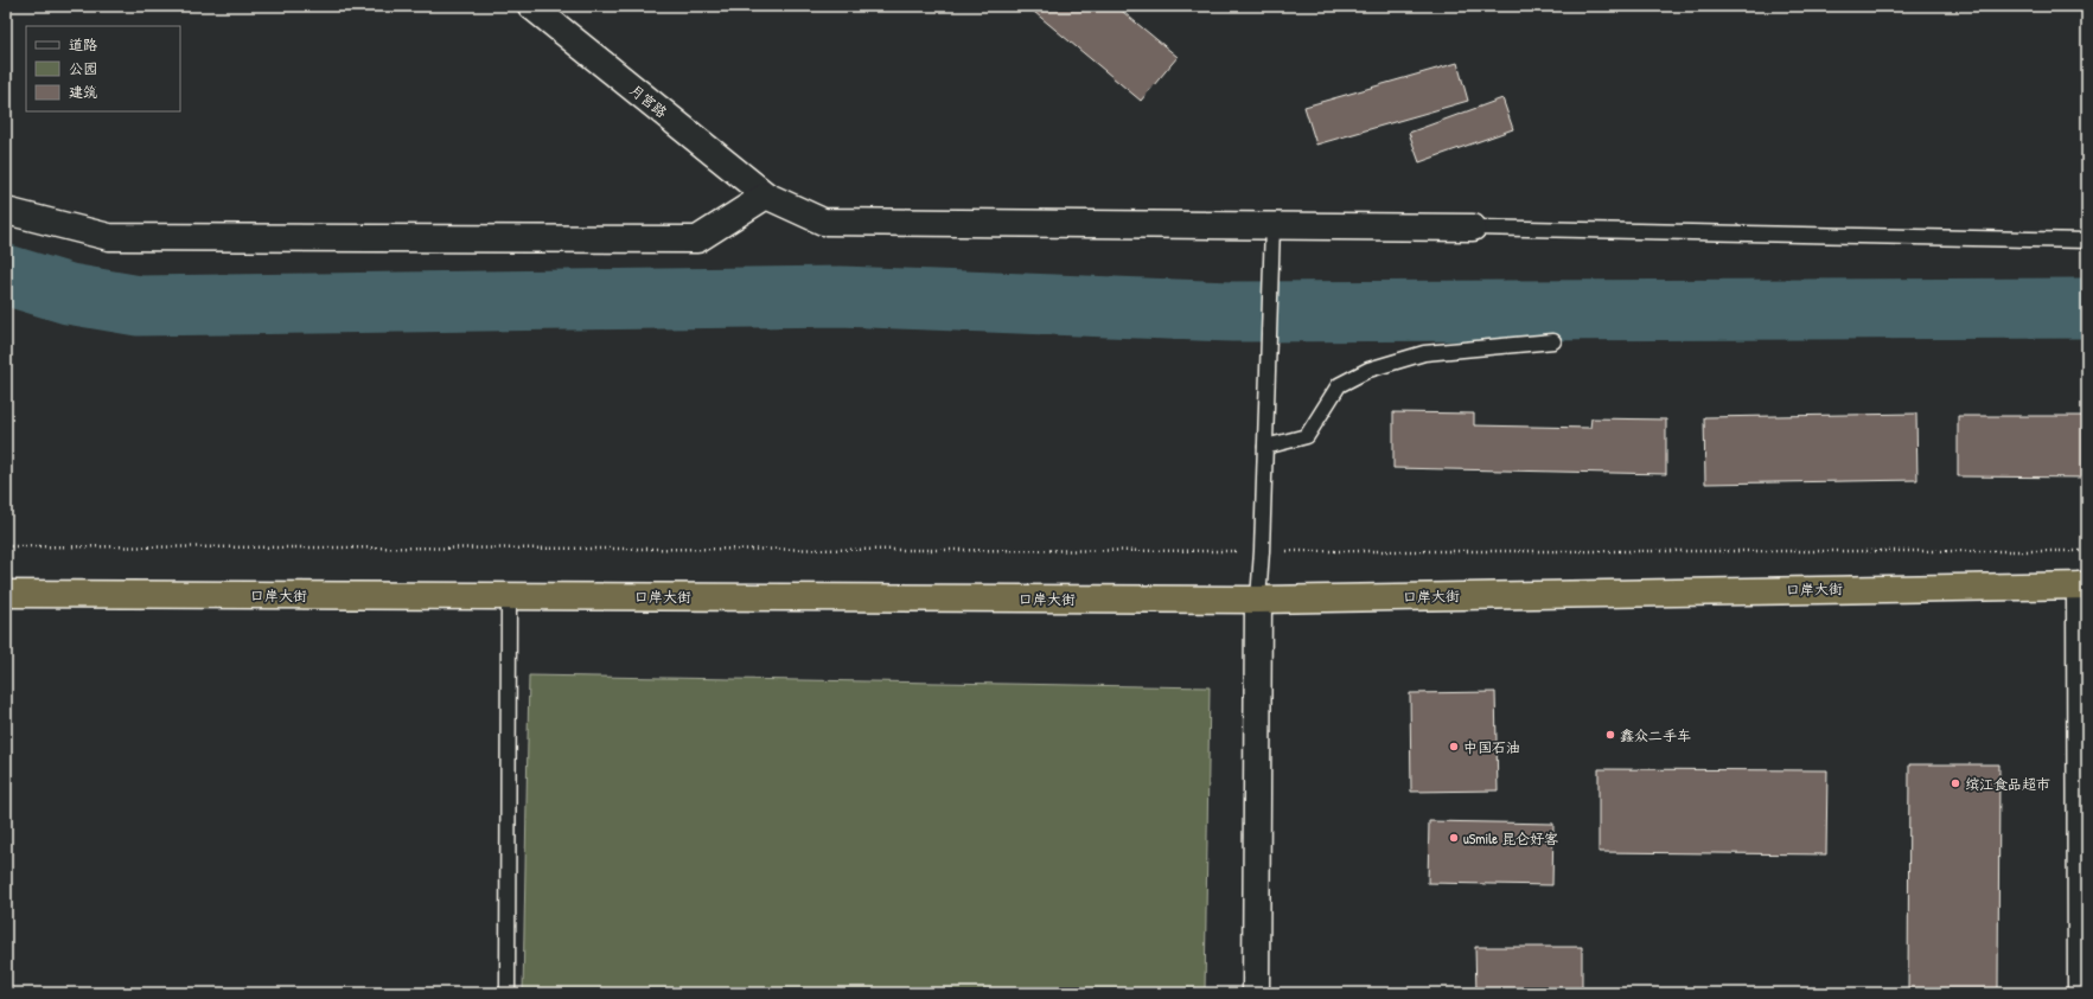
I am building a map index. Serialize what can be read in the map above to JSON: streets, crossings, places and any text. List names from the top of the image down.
{
  "streets": {
    "highway": ["口岸大街"],
    "street": ["月宫路"]
  },
  "places": [
    "鑫众二手车",
    "中国石油",
    "缤江食品超市",
    "uSmile 昆仑好客"
  ],
  "legend": ["道路", "公园", "建筑"]
}
